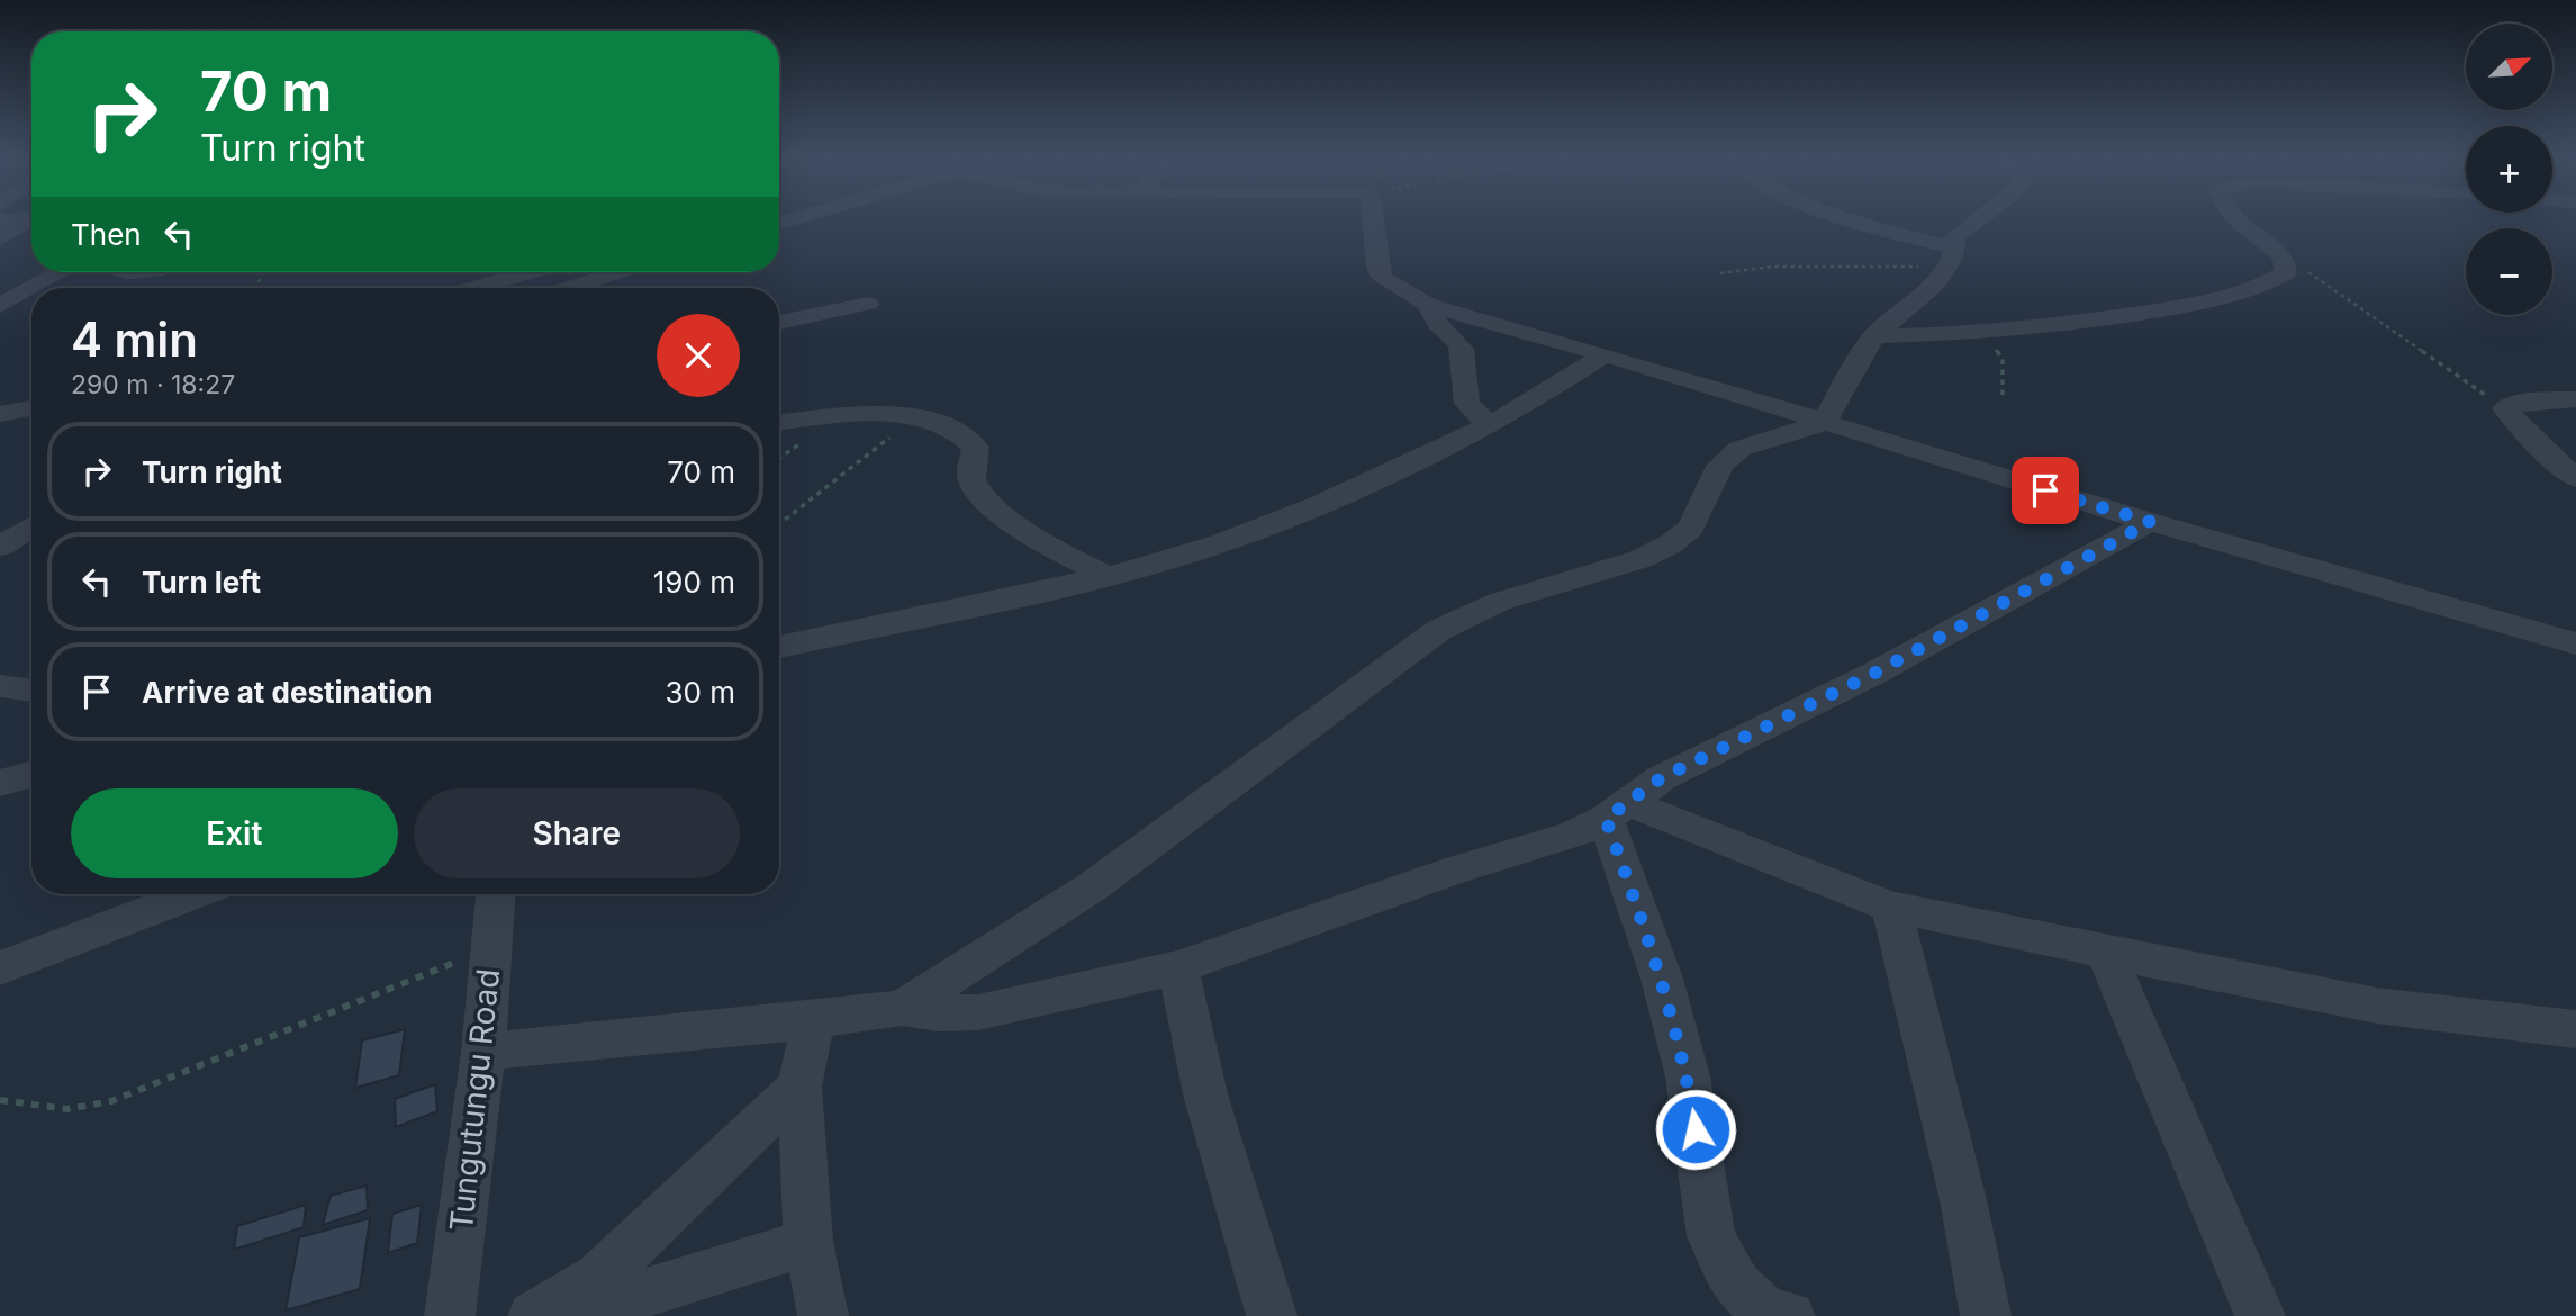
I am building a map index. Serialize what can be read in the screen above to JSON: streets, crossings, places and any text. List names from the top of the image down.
{
  "streets": {
    "street": ["Tungutungu Road"]
  },
  "north": "top right",
  "page": {
    "map_buttons": ["+", "−"],
    "turn": ["70 m", "Turn right"],
    "then": "Then",
    "heading": ["4 min", "290 m · 18:27"],
    "list": [
      {
        "name": "Turn right",
        "value": "70 m"
      },
      {
        "name": "Turn left",
        "value": "190 m"
      },
      {
        "name": "Arrive at destination",
        "value": "30 m"
      }
    ],
    "buttons": ["Exit", "Share"]
  }
}
